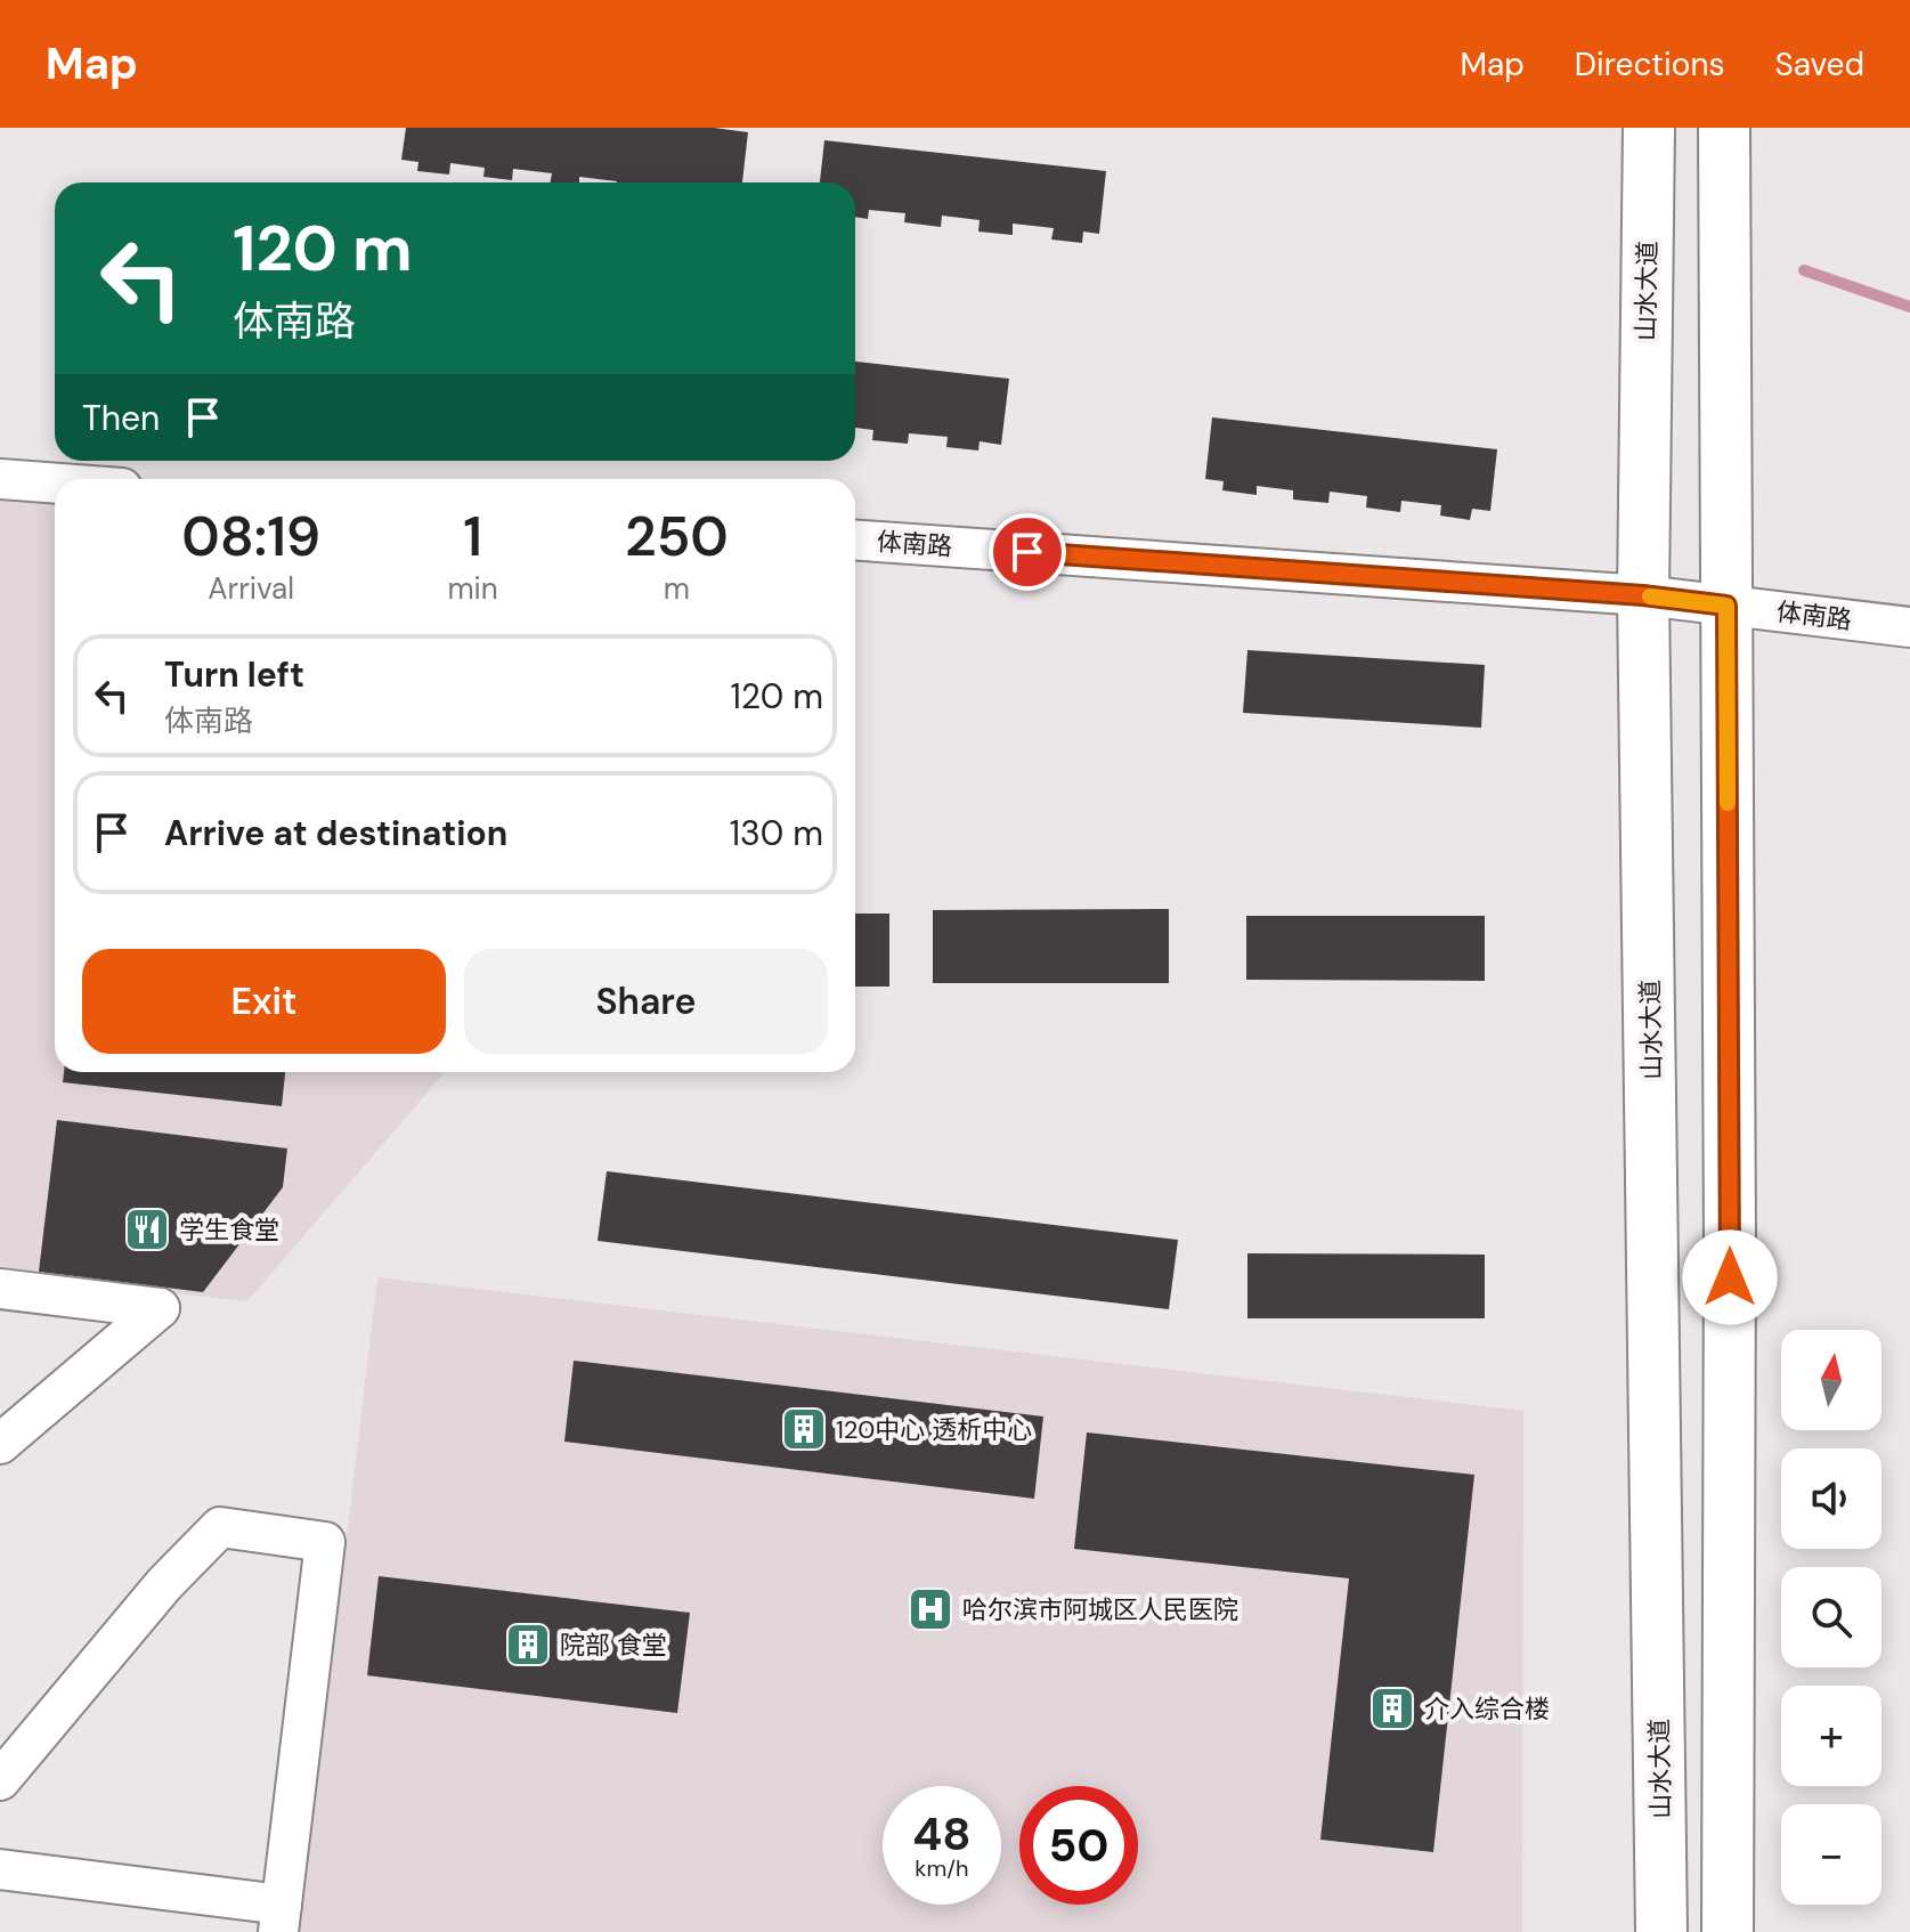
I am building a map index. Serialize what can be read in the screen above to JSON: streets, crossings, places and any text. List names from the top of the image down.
{
  "streets": {
    "main road": ["山水大道"],
    "street": ["体南路"]
  },
  "crossings": [
    ["山水大道", "体南路"]
  ],
  "places": {
    "restaurant": ["学生食堂"],
    "building": ["120中心 透析中心", "院部 食堂", "介入综合楼"],
    "hospital": ["哈尔滨市阿城区人民医院"]
  },
  "north": "top",
  "page": {
    "header": "Map",
    "nav": ["Map", "Directions", "Saved"],
    "turn": ["120 m", "体南路"],
    "then": "Then",
    "eta": [
      "08:19",
      "Arrival",
      "1",
      "min",
      "250",
      "m"
    ],
    "list": [
      {
        "name": "Turn left",
        "note": "体南路",
        "value": "120 m"
      },
      {
        "name": "Arrive at destination",
        "value": "130 m"
      }
    ],
    "buttons": ["Exit", "Share"],
    "map_buttons": ["+", "−"],
    "speed": "48 km/h",
    "limit": "50"
  }
}
